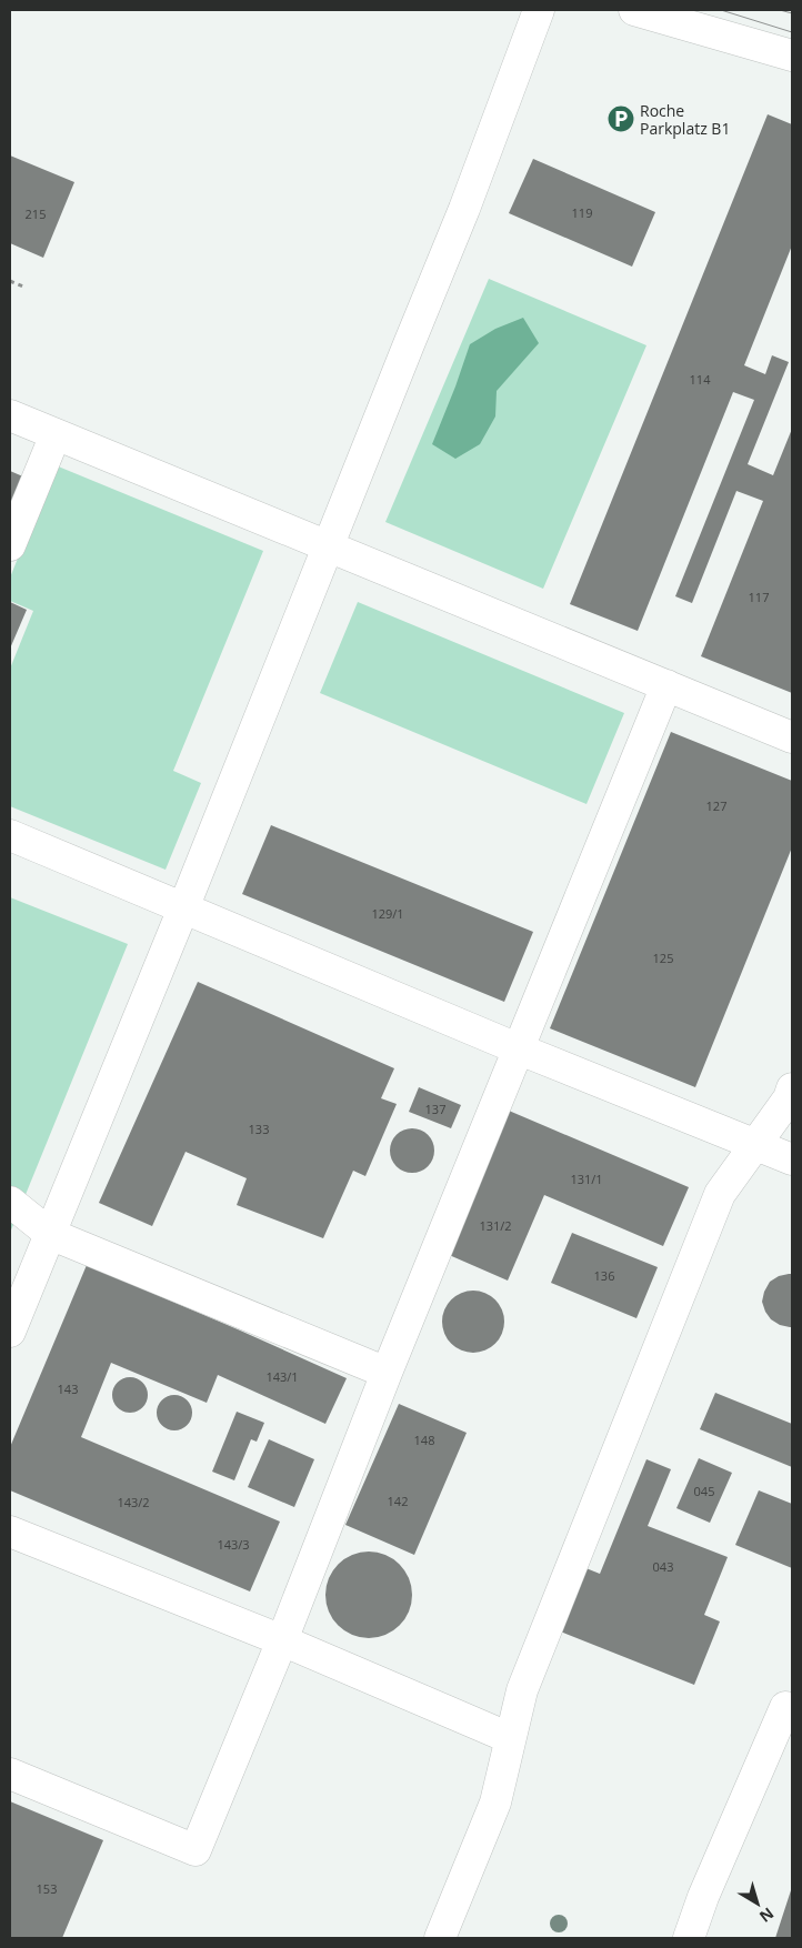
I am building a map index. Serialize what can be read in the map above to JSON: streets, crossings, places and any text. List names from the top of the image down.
{
  "places": {
    "parking": ["Roche Parkplatz B1"]
  },
  "house_numbers": [
    "119",
    "215",
    "114",
    "117",
    "127",
    "129/1",
    "125",
    "137",
    "133",
    "131/1",
    "131/2",
    "136",
    "143/1",
    "143",
    "148",
    "045",
    "142",
    "143/2",
    "143/3",
    "043",
    "153"
  ],
  "north": "bottom right"
}
